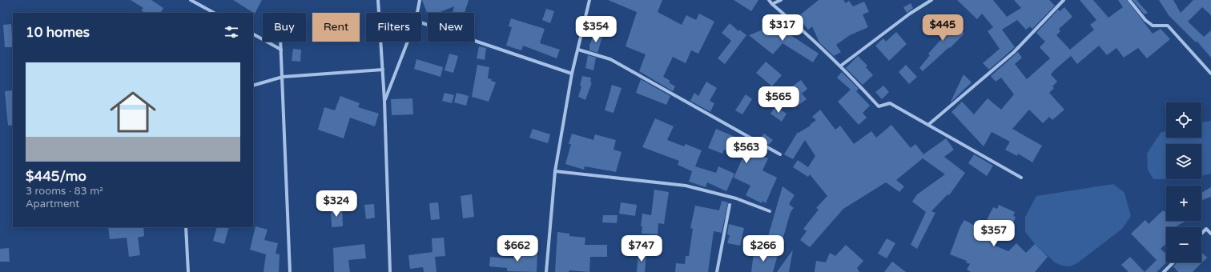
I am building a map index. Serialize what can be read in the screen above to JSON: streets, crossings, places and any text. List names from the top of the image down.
{
  "page": {
    "chip": [
      "Buy",
      "Rent",
      "Filters",
      "New"
    ],
    "heading": "10 homes",
    "price": [
      "$317",
      "$445",
      "$354",
      "$565",
      "$563",
      "$324",
      "$357",
      "$662",
      "$747",
      "$266"
    ],
    "list": [
      {
        "name": "$445/mo",
        "note": "3 rooms · 83 m² · Apartment"
      }
    ],
    "map_buttons": ["+", "−"]
  }
}
